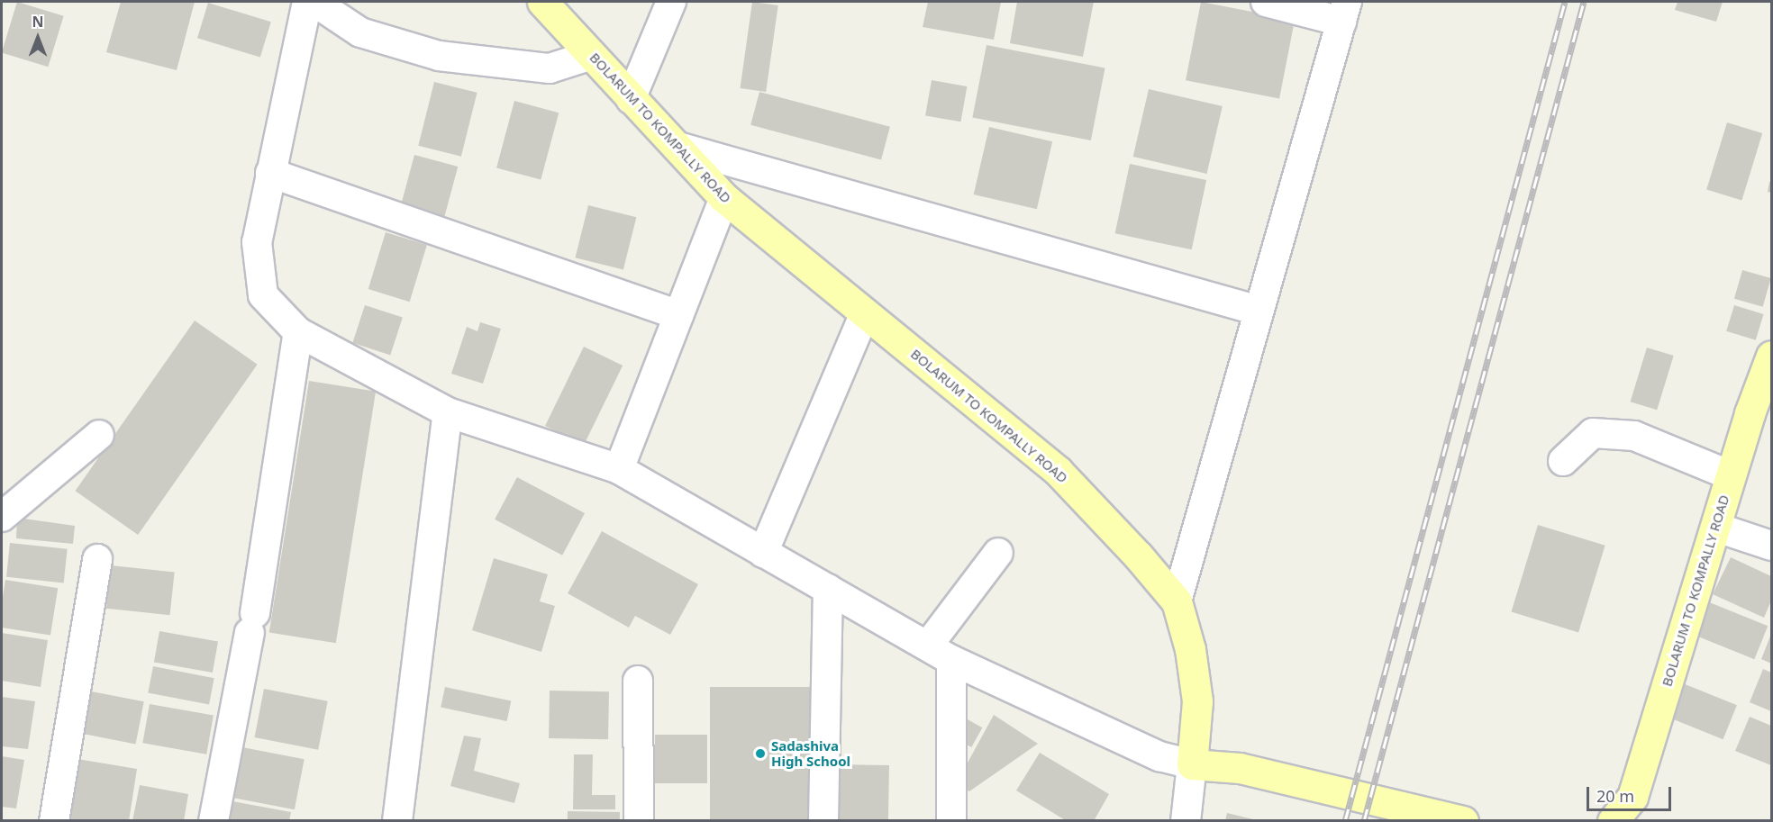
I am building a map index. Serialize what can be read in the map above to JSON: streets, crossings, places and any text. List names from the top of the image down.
{
  "streets": {
    "main road": ["BOLARUM TO KOMPALLY ROAD"]
  },
  "places": ["Sadashiva High School"],
  "scale_bar": "20 m",
  "north": "top"
}
